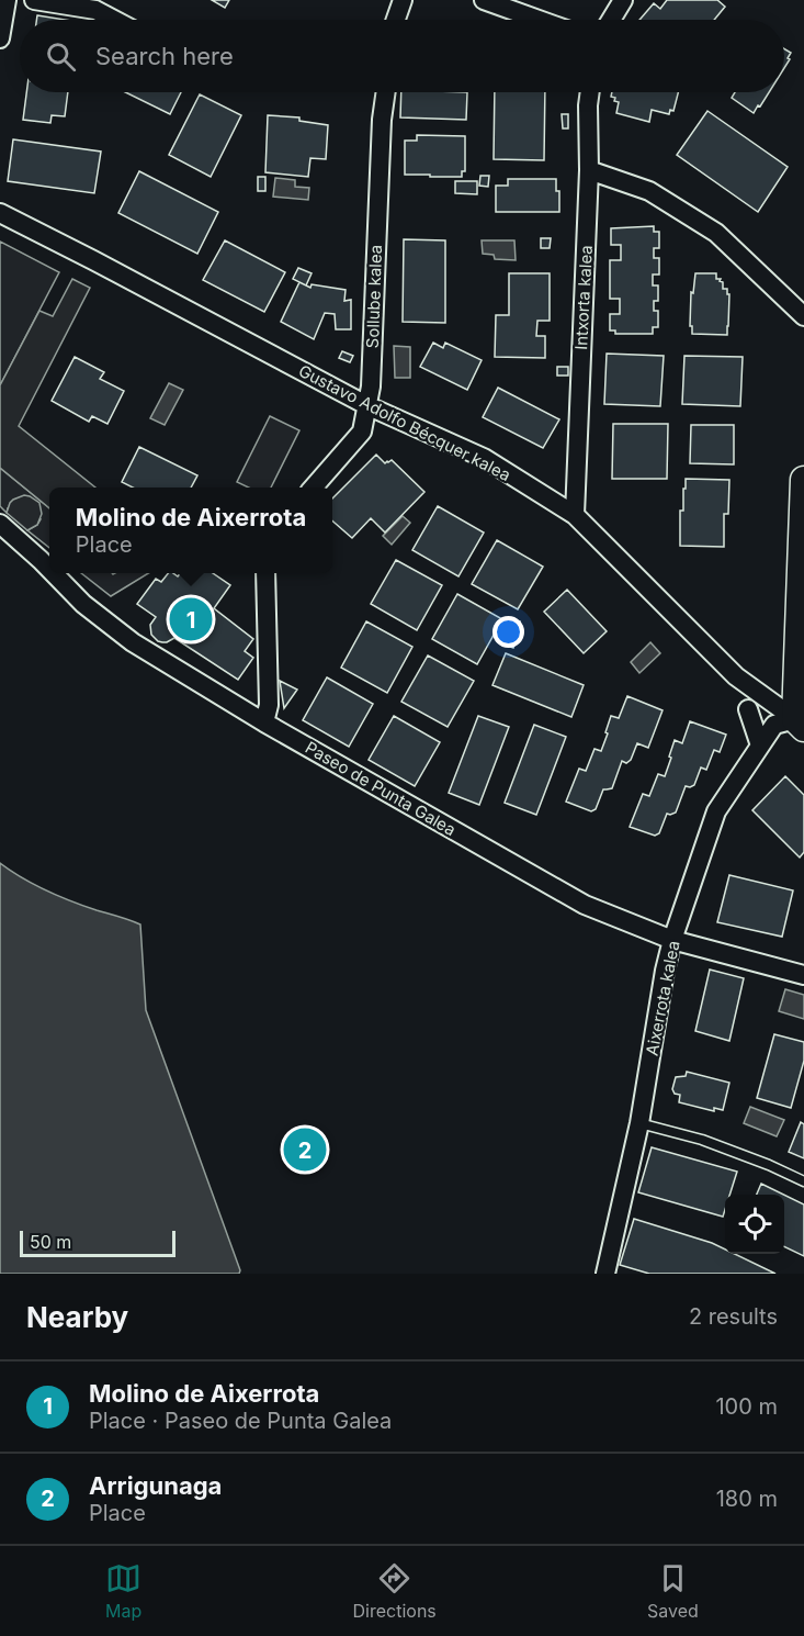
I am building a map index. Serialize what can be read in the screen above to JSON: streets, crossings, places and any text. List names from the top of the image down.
{
  "streets": {
    "street": [
      "Sollube kalea",
      "Intxorta kalea",
      "Gustavo Adolfo Bécquer kalea",
      "Paseo de Punta Galea",
      "Aixerrota kalea"
    ]
  },
  "crossings": [
    ["Sollube kalea", "Gustavo Adolfo Bécquer kalea"],
    ["Intxorta kalea", "Gustavo Adolfo Bécquer kalea"],
    ["Gustavo Adolfo Bécquer kalea", "Aixerrota kalea"],
    ["Paseo de Punta Galea", "Aixerrota kalea"]
  ],
  "scale_bar": "50 m",
  "page": {
    "search": "Search here",
    "popup": ["Molino de Aixerrota", "Place"],
    "pins": ["1", "2"],
    "scale": "50 m",
    "heading": ["Nearby", "2 results"],
    "list": [
      {
        "mark": "1",
        "name": "Molino de Aixerrota",
        "note": "Place · Paseo de Punta Galea",
        "value": "100 m"
      },
      {
        "mark": "2",
        "name": "Arrigunaga",
        "note": "Place",
        "value": "180 m"
      }
    ],
    "nav": ["Map", "Directions", "Saved"]
  }
}
